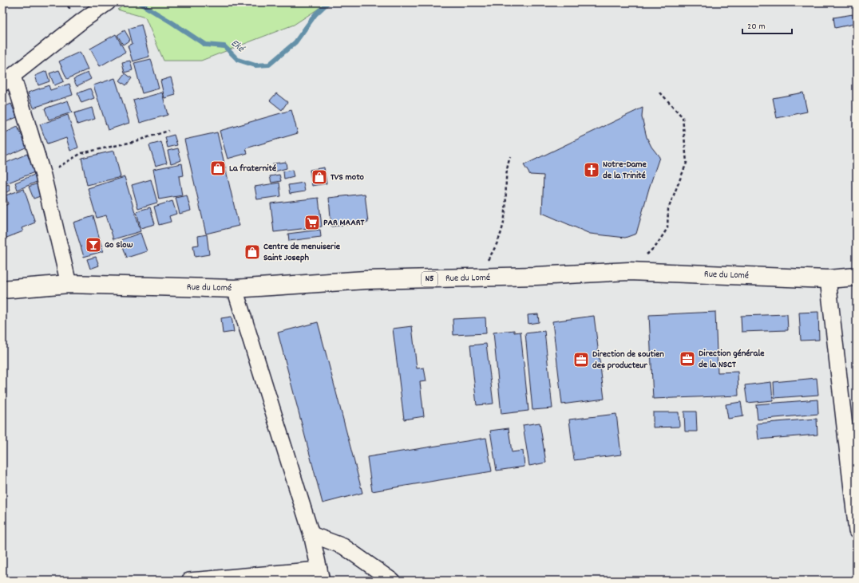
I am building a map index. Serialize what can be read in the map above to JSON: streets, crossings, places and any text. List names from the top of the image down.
{
  "streets": {
    "main road": ["Rue du Lomé", "N5"]
  },
  "water": ["Eké"],
  "places": {
    "shop": ["La fraternité", "TVS moto", "Centre de menuiserie Saint Joseph"],
    "church": ["Notre-Dame de la Trinité"],
    "supermarket": ["PAR MAART"],
    "bar": ["Go Slow"],
    "office": ["Direction générale de la NSCT", "Direction de soutien des producteur"]
  },
  "scale_bar": "20 m"
}
